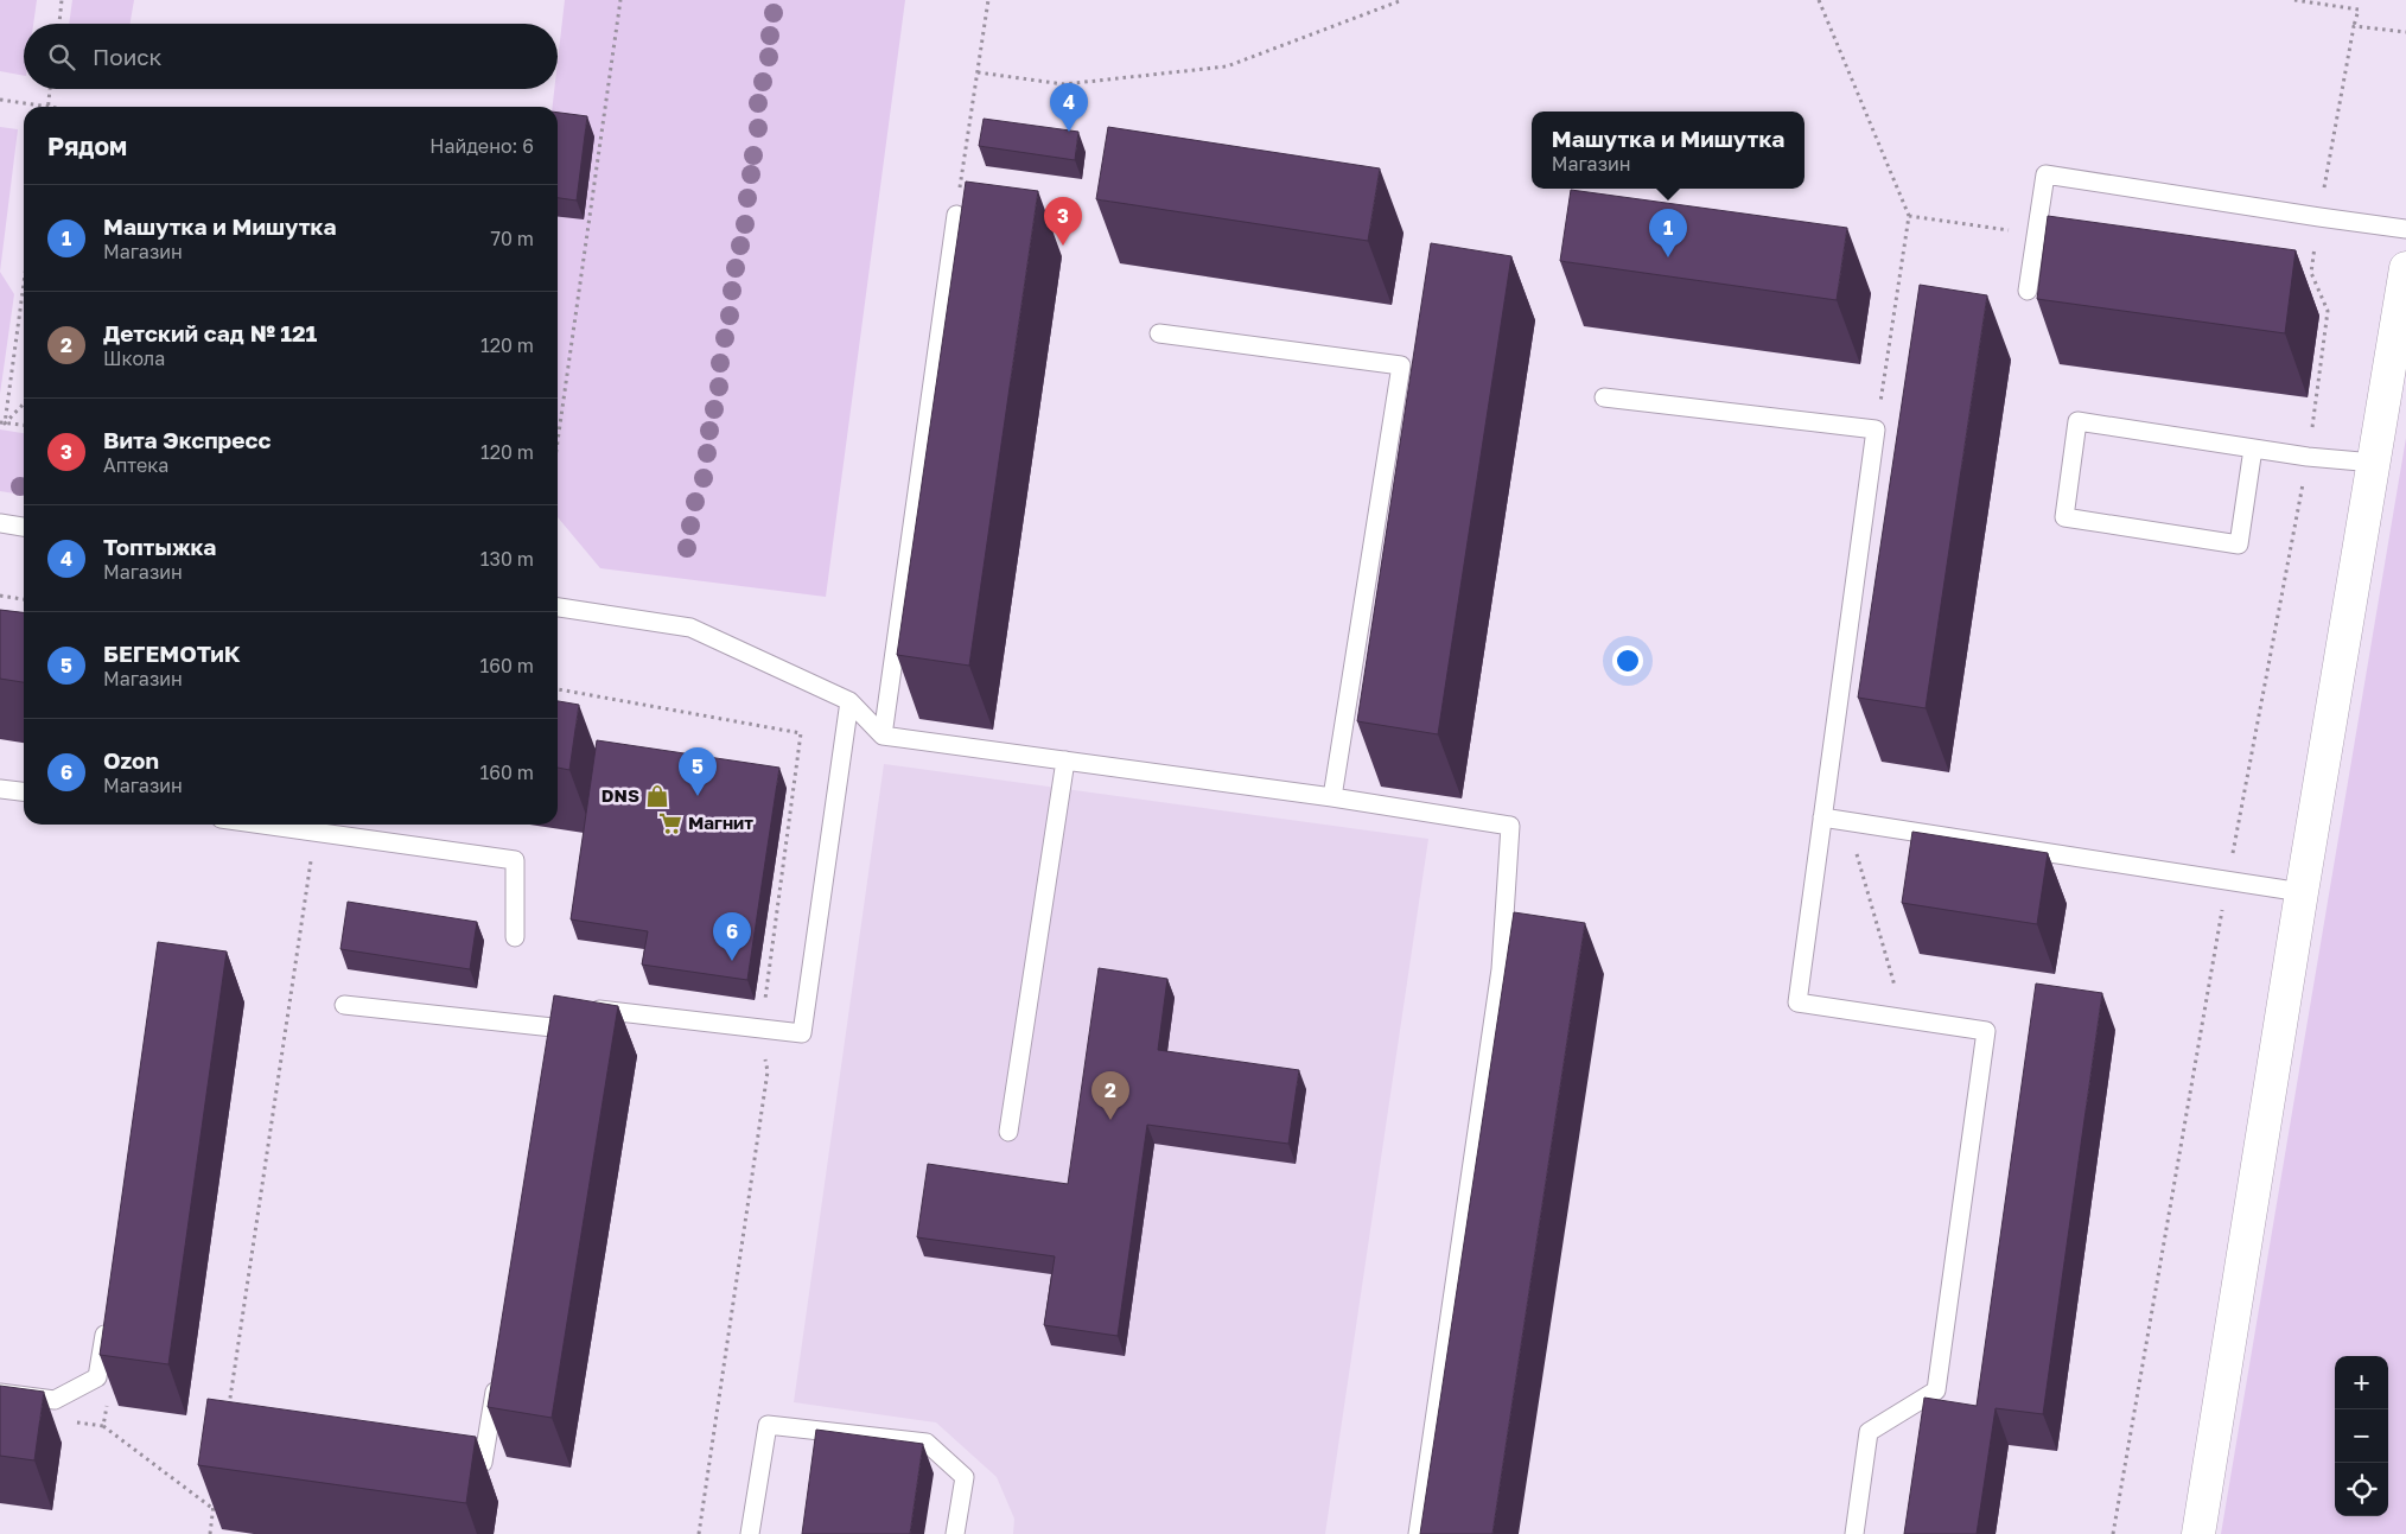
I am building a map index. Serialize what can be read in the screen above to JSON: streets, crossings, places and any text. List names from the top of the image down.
{
  "places": {
    "shop": ["DNS"],
    "supermarket": ["Магнит"]
  },
  "page": {
    "search": "Поиск",
    "pins": [
      "4",
      "3",
      "1",
      "5",
      "6",
      "2"
    ],
    "heading": ["Рядом", "Найдено: 6"],
    "popup": ["Машутка и Мишутка", "Магазин"],
    "list": [
      {
        "mark": "1",
        "name": "Машутка и Мишутка",
        "note": "Магазин",
        "value": "70 m"
      },
      {
        "mark": "2",
        "name": "Детский сад № 121",
        "note": "Школа",
        "value": "120 m"
      },
      {
        "mark": "3",
        "name": "Вита Экспресс",
        "note": "Аптека",
        "value": "120 m"
      },
      {
        "mark": "4",
        "name": "Топтыжка",
        "note": "Магазин",
        "value": "130 m"
      },
      {
        "mark": "5",
        "name": "БЕГЕМОТиК",
        "note": "Магазин",
        "value": "160 m"
      },
      {
        "mark": "6",
        "name": "Ozon",
        "note": "Магазин",
        "value": "160 m"
      }
    ],
    "map_buttons": ["+", "−"]
  }
}
